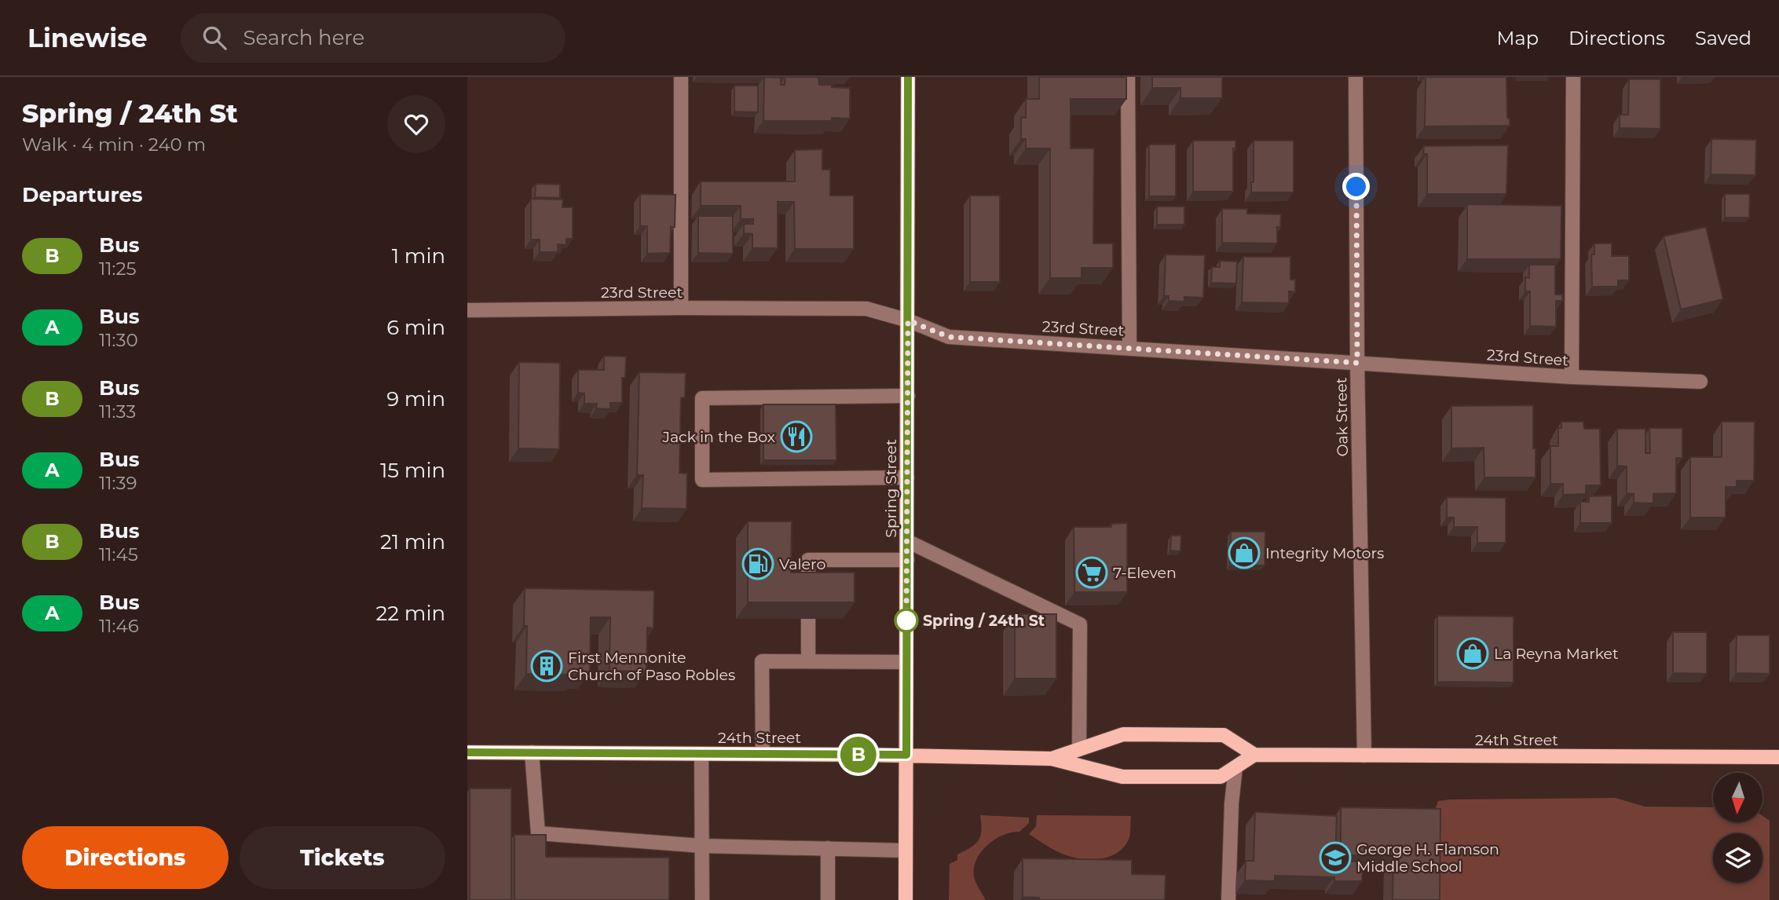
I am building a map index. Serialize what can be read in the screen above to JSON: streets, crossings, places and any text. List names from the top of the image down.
{
  "streets": {
    "main road": ["Spring Street", "24th Street"],
    "street": ["23rd Street", "Oak Street"]
  },
  "crossings": [
    ["23rd Street", "Oak Street"],
    ["23rd Street", "Spring Street"],
    ["Oak Street", "24th Street"],
    ["Spring Street", "24th Street"]
  ],
  "places": {
    "restaurant": ["Jack in the Box"],
    "shop": ["Integrity Motors", "La Reyna Market"],
    "fuel station": ["Valero"],
    "supermarket": ["7-Eleven"],
    "other": ["Spring / 24th St"],
    "building": ["First Mennonite Church of Paso Robles"],
    "school or university": ["George H. Flamson Middle School"]
  },
  "lines": ["bus line B"],
  "north": "bottom",
  "page": {
    "header": "Linewise",
    "search": "Search here",
    "nav": ["Map", "Directions", "Saved"],
    "heading": [
      ["Spring / 24th St", "Walk · 4 min · 240 m"],
      "Departures"
    ],
    "on_map": "B",
    "list": [
      {
        "mark": "B",
        "name": "Bus",
        "note": "11:25",
        "value": "1 min"
      },
      {
        "mark": "A",
        "name": "Bus",
        "note": "11:30",
        "value": "6 min"
      },
      {
        "mark": "B",
        "name": "Bus",
        "note": "11:33",
        "value": "9 min"
      },
      {
        "mark": "A",
        "name": "Bus",
        "note": "11:39",
        "value": "15 min"
      },
      {
        "mark": "B",
        "name": "Bus",
        "note": "11:45",
        "value": "21 min"
      },
      {
        "mark": "A",
        "name": "Bus",
        "note": "11:46",
        "value": "22 min"
      }
    ],
    "buttons": ["Directions", "Tickets"]
  }
}
